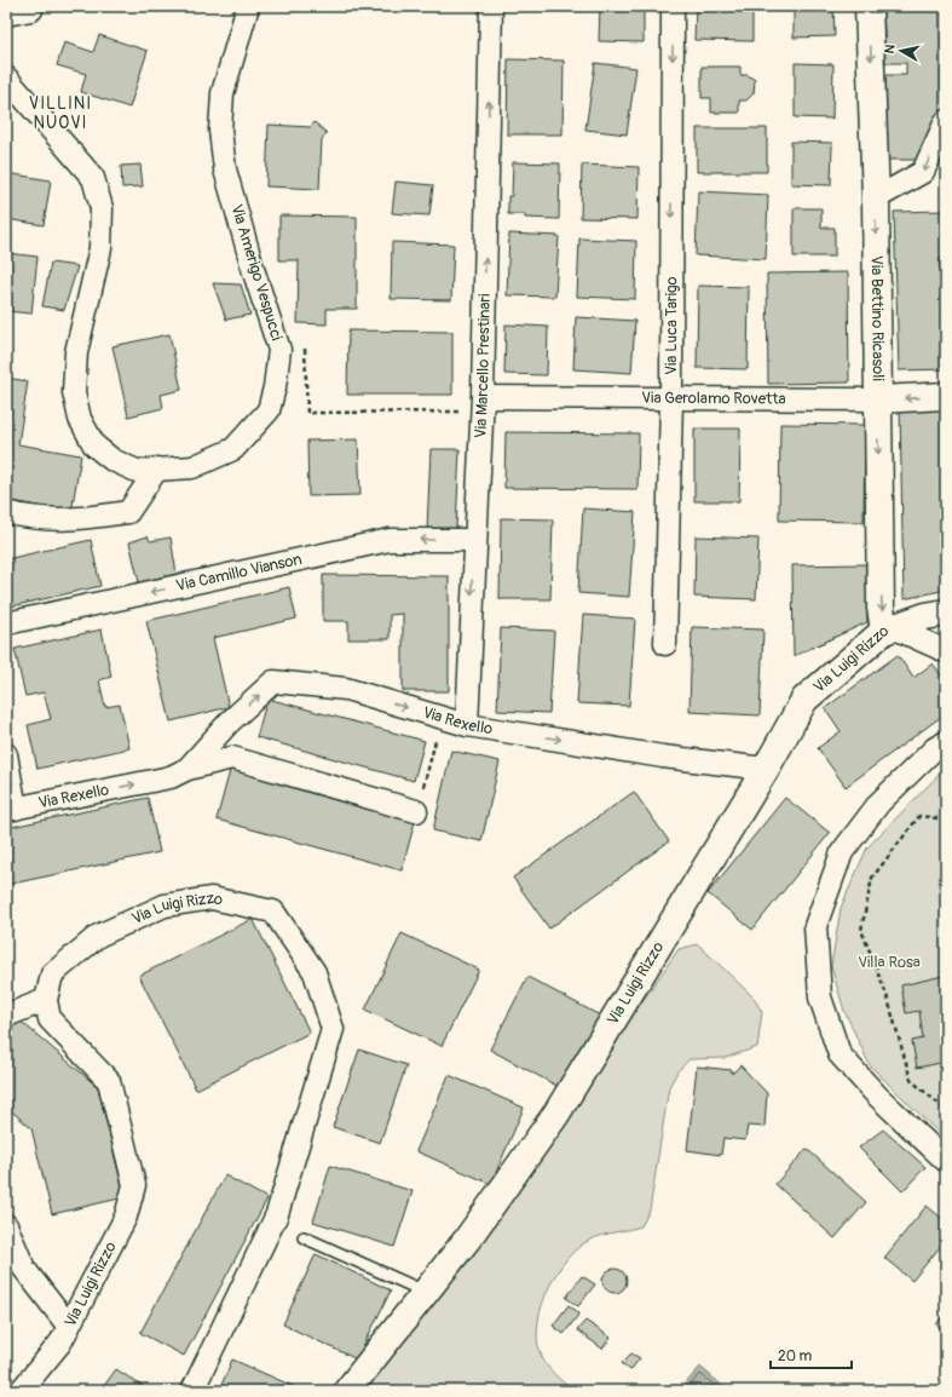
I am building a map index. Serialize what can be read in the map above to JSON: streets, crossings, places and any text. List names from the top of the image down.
{
  "streets": {
    "street": [
      "Via Amerigo Vespucci",
      "Via Bettino Ricasoli",
      "Via Luca Tarigo",
      "Via Marcello Prestinari",
      "Via Gerolamo Rovetta",
      "Via Camillo Vianson",
      "Via Luigi Rizzo",
      "Via Rexello"
    ]
  },
  "crossings": [
    ["Via Bettino Ricasoli", "Via Gerolamo Rovetta"],
    ["Via Bettino Ricasoli", "Via Luigi Rizzo"],
    ["Via Luca Tarigo", "Via Gerolamo Rovetta"],
    ["Via Marcello Prestinari", "Via Gerolamo Rovetta"],
    ["Via Marcello Prestinari", "Via Camillo Vianson"],
    ["Via Marcello Prestinari", "Via Rexello"],
    ["Via Luigi Rizzo", "Via Rexello"]
  ],
  "one_way": [
    "Via Bettino Ricasoli",
    "Via Luca Tarigo",
    "Via Camillo Vianson",
    "Via Rexello"
  ],
  "districts": ["VILLINI NUOVI"],
  "parks": ["Villa Rosa"],
  "scale_bar": "20 m",
  "north": "left"
}
